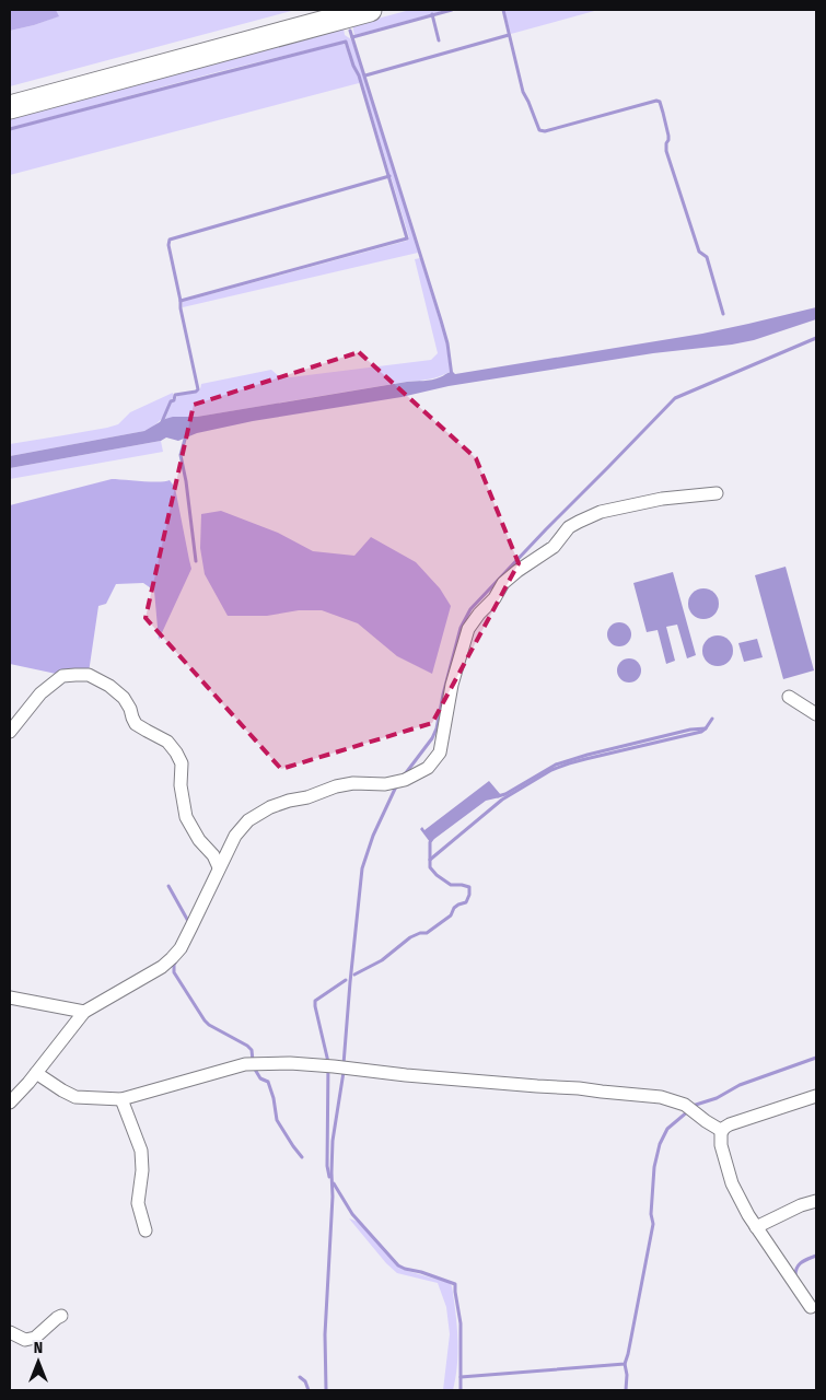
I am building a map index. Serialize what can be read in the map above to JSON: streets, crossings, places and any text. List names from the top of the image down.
{
  "north": "top"
}
